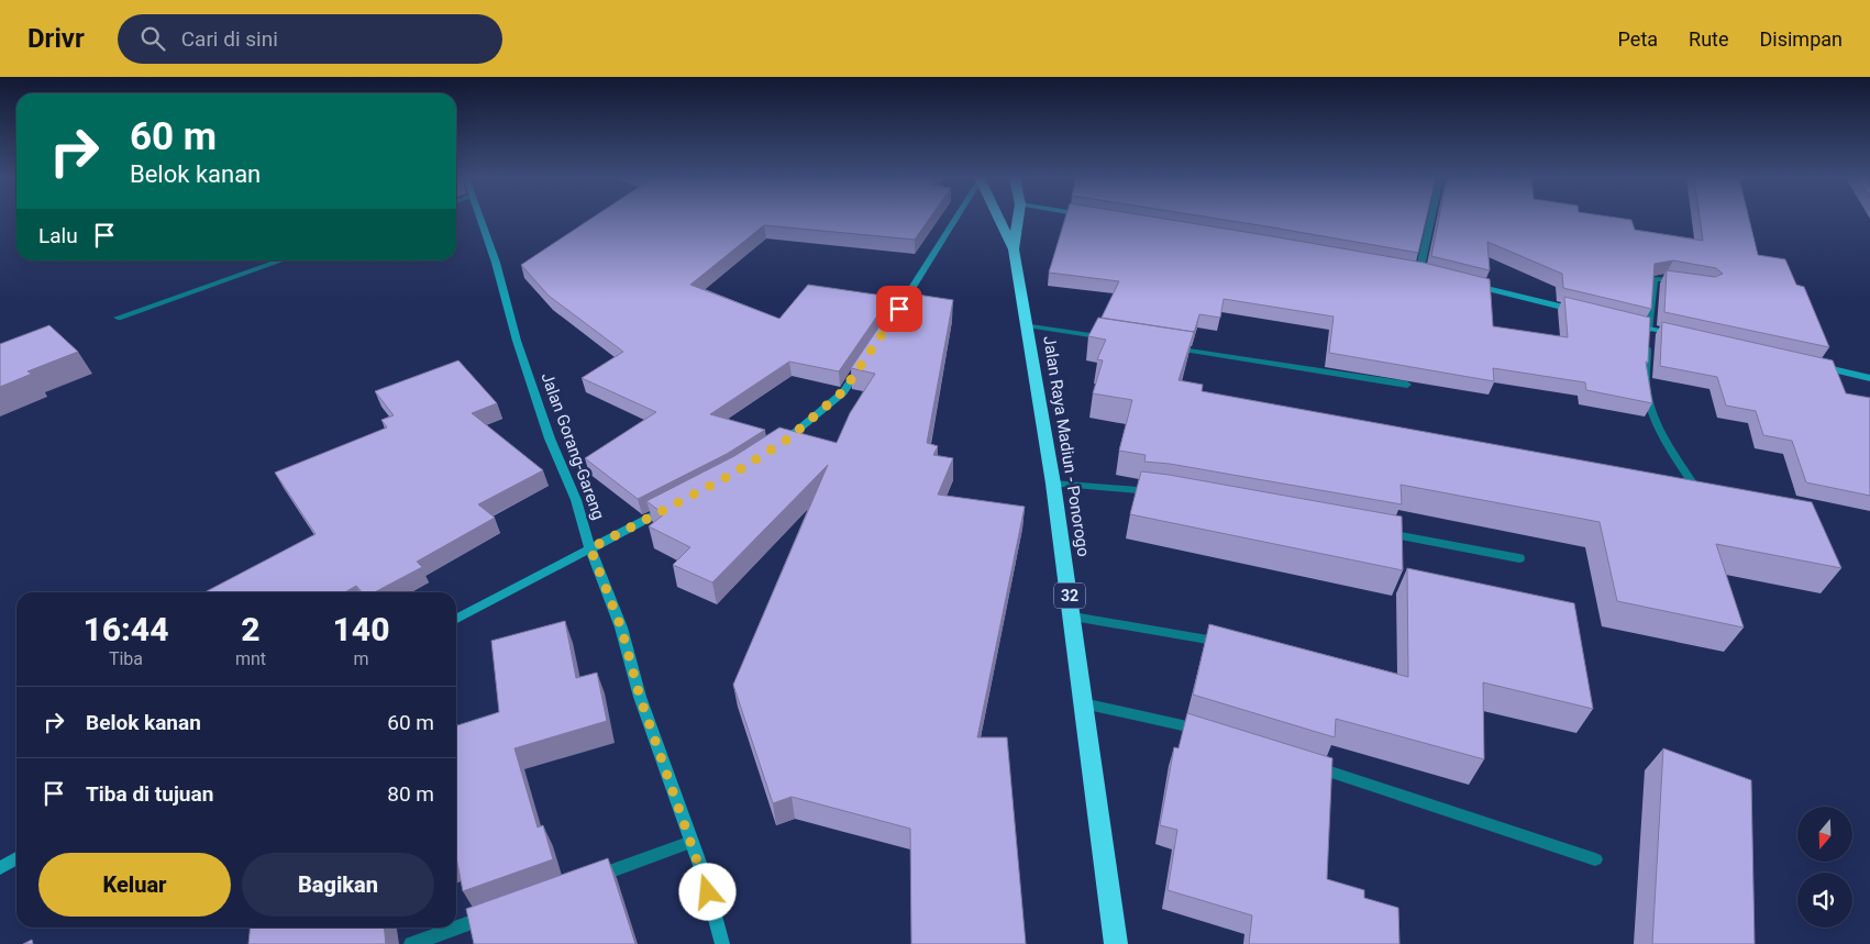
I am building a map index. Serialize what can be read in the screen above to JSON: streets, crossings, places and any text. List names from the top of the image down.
{
  "streets": {
    "highway": ["Jalan Raya Madiun - Ponorogo", "32"],
    "main road": ["Jalan Gorang-Gareng"]
  },
  "north": "bottom",
  "page": {
    "header": "Drivr",
    "search": "Cari di sini",
    "nav": ["Peta", "Rute", "Disimpan"],
    "turn": ["60 m", "Belok kanan"],
    "then": "Lalu",
    "eta": [
      "16:44",
      "Tiba",
      "2",
      "mnt",
      "140",
      "m"
    ],
    "list": [
      {
        "name": "Belok kanan",
        "value": "60 m"
      },
      {
        "name": "Tiba di tujuan",
        "value": "80 m"
      }
    ],
    "buttons": ["Keluar", "Bagikan"]
  }
}
